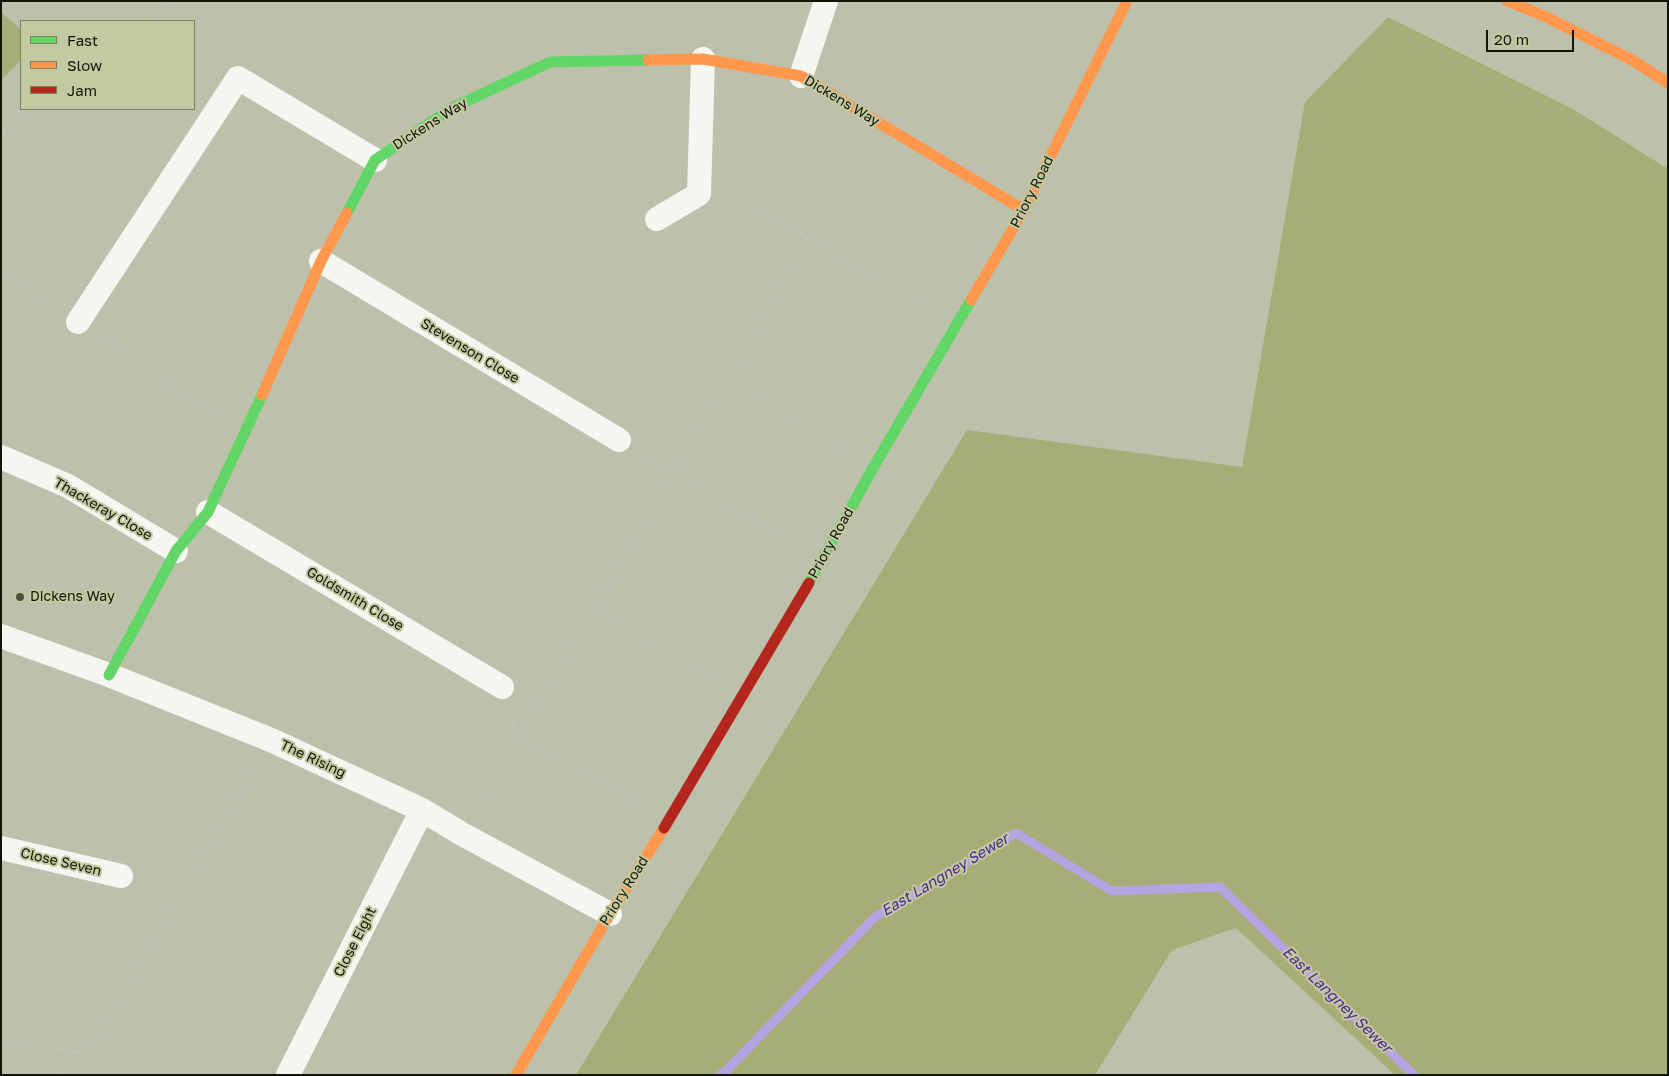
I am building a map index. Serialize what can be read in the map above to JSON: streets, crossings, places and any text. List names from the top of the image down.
{
  "streets": {
    "street": [
      "Dickens Way",
      "Priory Road",
      "Stevenson Close",
      "Thackeray Close",
      "Goldsmith Close",
      "The Rising",
      "Close Seven",
      "Close Eight"
    ]
  },
  "crossings": [
    ["Dickens Way", "Priory Road"],
    ["Dickens Way", "Stevenson Close"],
    ["Dickens Way", "Thackeray Close"],
    ["Dickens Way", "Goldsmith Close"],
    ["Dickens Way", "The Rising"],
    ["Priory Road", "The Rising"],
    ["The Rising", "Close Eight"]
  ],
  "water": ["East Langney Sewer"],
  "places": ["Dickens Way"],
  "legend": ["Fast", "Slow", "Jam"],
  "scale_bar": "20 m"
}
